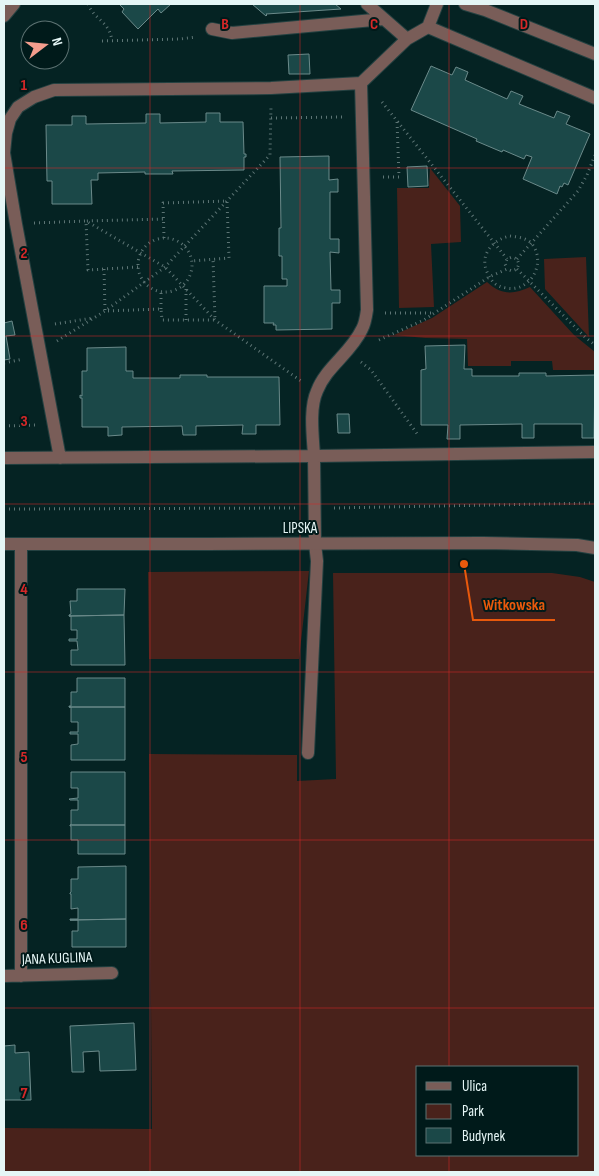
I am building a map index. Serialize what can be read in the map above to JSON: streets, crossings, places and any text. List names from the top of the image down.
{
  "streets": {
    "street": ["LIPSKA", "JANA KUGLINA"]
  },
  "places": ["Witkowska"],
  "legend": ["Ulica", "Park", "Budynek"],
  "north": "right",
  "grid": {
    "columns": ["B", "C", "D"],
    "rows": [
      "1",
      "2",
      "3",
      "4",
      "5",
      "6",
      "7"
    ]
  }
}
